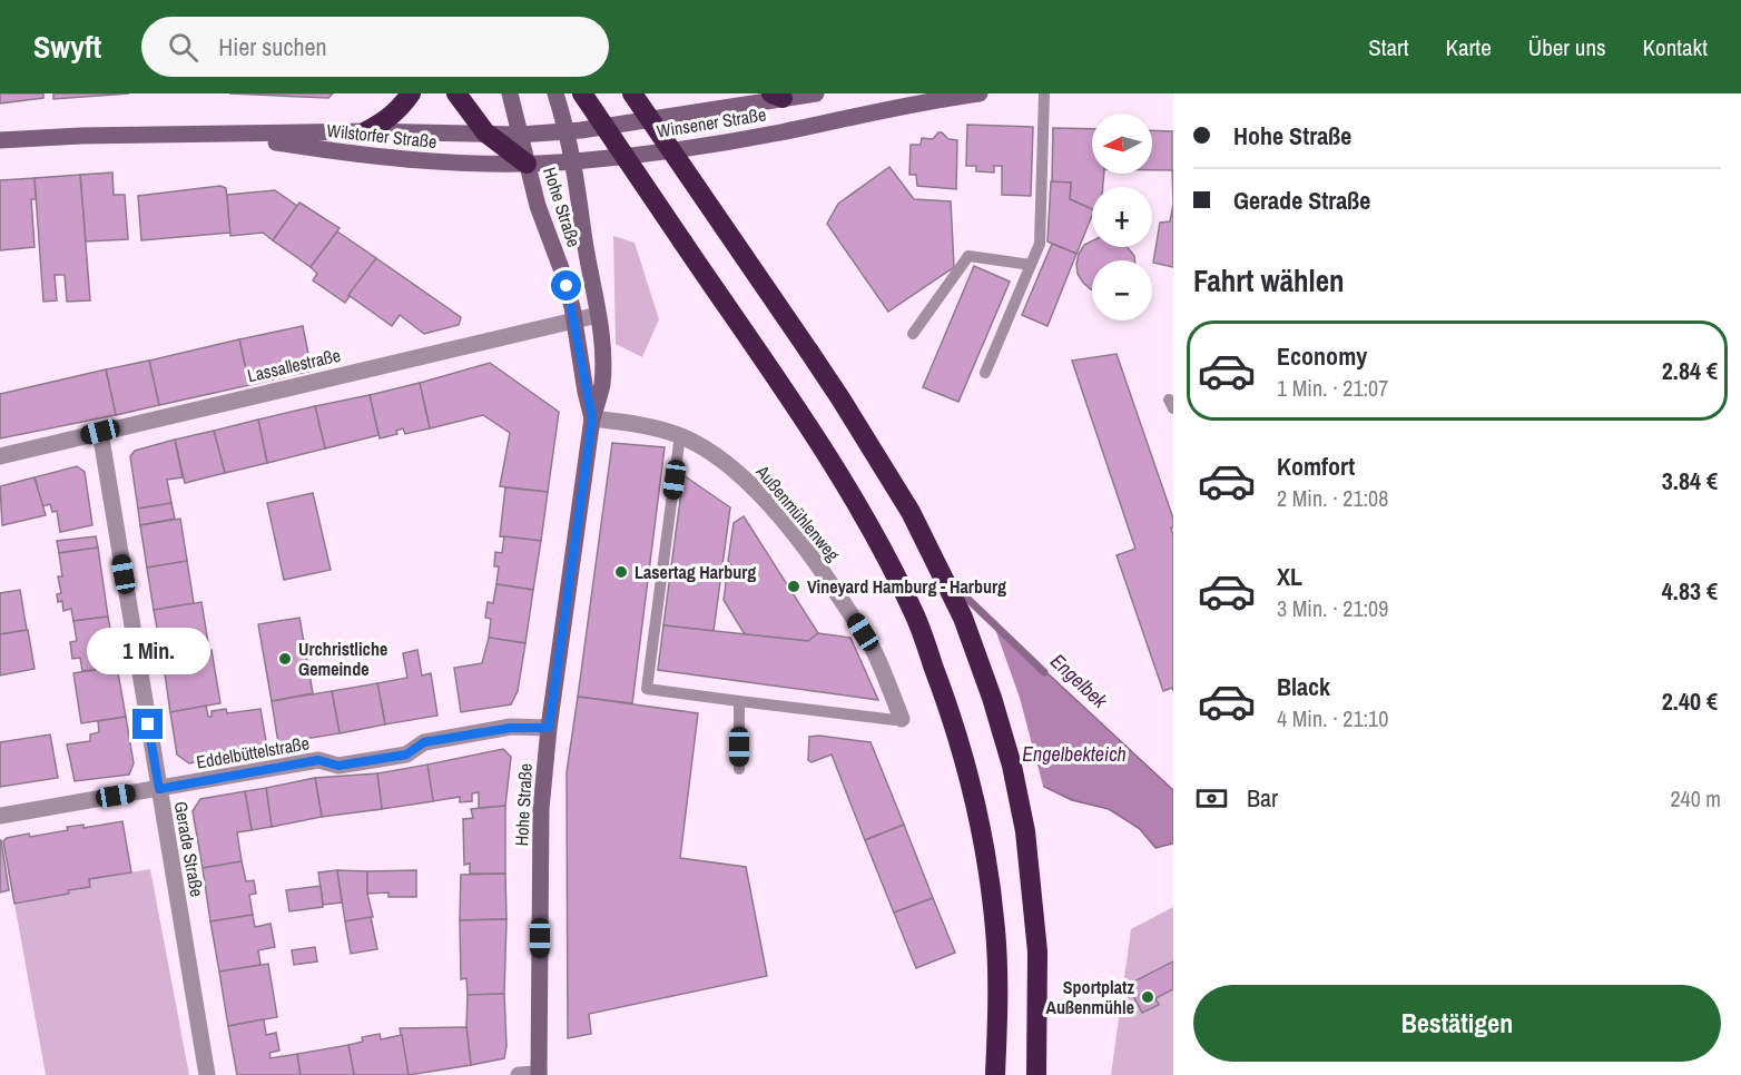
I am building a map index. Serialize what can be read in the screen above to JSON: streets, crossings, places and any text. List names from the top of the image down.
{
  "streets": {
    "street": [
      "Winsener Straße",
      "Wilstorfer Straße",
      "Hohe Straße",
      "Lassallestraße",
      "Außenmühlenweg",
      "Eddelbüttelstraße",
      "Gerade Straße"
    ]
  },
  "crossings": [
    ["Winsener Straße", "Wilstorfer Straße"],
    ["Winsener Straße", "Hohe Straße"],
    ["Wilstorfer Straße", "Hohe Straße"],
    ["Hohe Straße", "Lassallestraße"],
    ["Hohe Straße", "Außenmühlenweg"],
    ["Hohe Straße", "Eddelbüttelstraße"],
    ["Lassallestraße", "Gerade Straße"],
    ["Eddelbüttelstraße", "Gerade Straße"]
  ],
  "water": ["Engelbek", "Engelbekteich"],
  "places": [
    "Lasertag Harburg",
    "Vineyard Hamburg - Harburg",
    "Urchristliche Gemeinde",
    "Sportplatz Außenmühle"
  ],
  "north": "left",
  "page": {
    "header": "Swyft",
    "search": "Hier suchen",
    "nav": [
      "Start",
      "Karte",
      "Über uns",
      "Kontakt"
    ],
    "banner": ["Hohe Straße", "Gerade Straße"],
    "map_buttons": ["+", "−"],
    "heading": "Fahrt wählen",
    "list": [
      {
        "name": "Economy",
        "note": "1 Min. · 21:07",
        "value": "2.84 €"
      },
      {
        "name": "Komfort",
        "note": "2 Min. · 21:08",
        "value": "3.84 €"
      },
      {
        "name": "XL",
        "note": "3 Min. · 21:09",
        "value": "4.83 €"
      },
      {
        "name": "Black",
        "note": "4 Min. · 21:10",
        "value": "2.40 €"
      }
    ],
    "bubble": "1 Min.",
    "pay": ["Bar", "240 m"],
    "buttons": "Bestätigen"
  }
}
